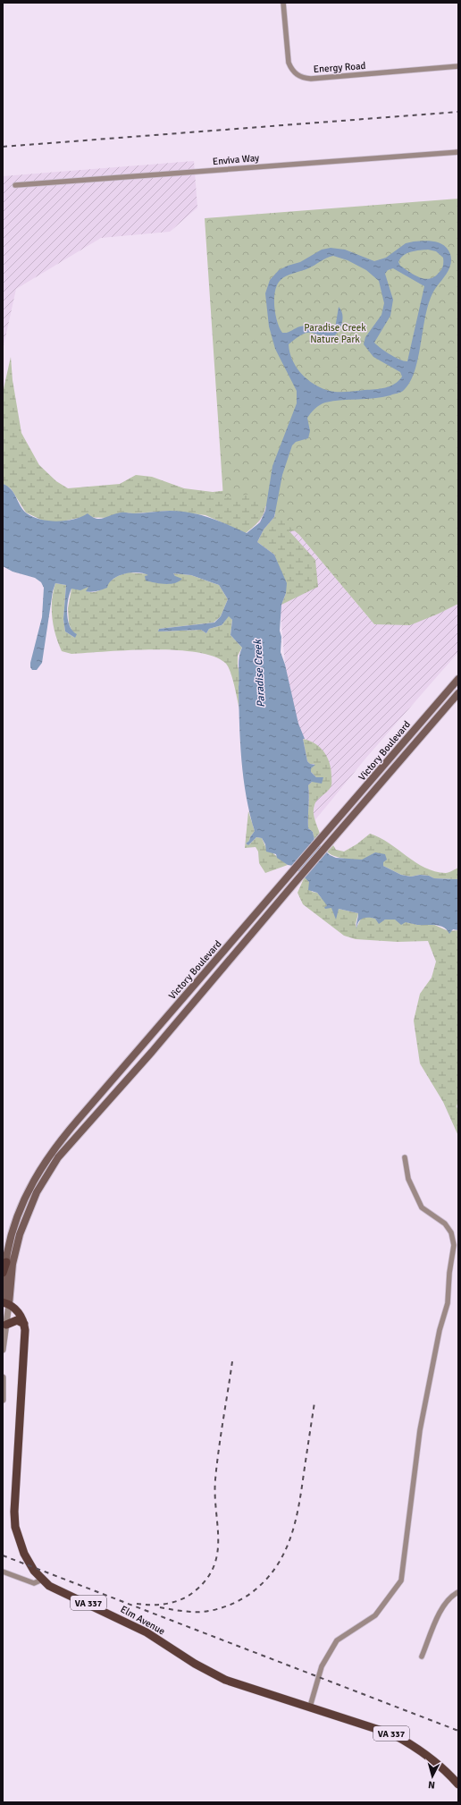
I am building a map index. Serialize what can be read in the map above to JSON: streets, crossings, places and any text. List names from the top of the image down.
{
  "streets": {
    "main road": ["Victory Boulevard", "VA 337", "Elm Avenue"],
    "street": ["Energy Road", "Enviva Way"]
  },
  "crossings": [
    ["Victory Boulevard", "Elm Avenue"]
  ],
  "water": ["Paradise Creek"],
  "parks": ["Paradise Creek Nature Park"],
  "north": "bottom"
}
